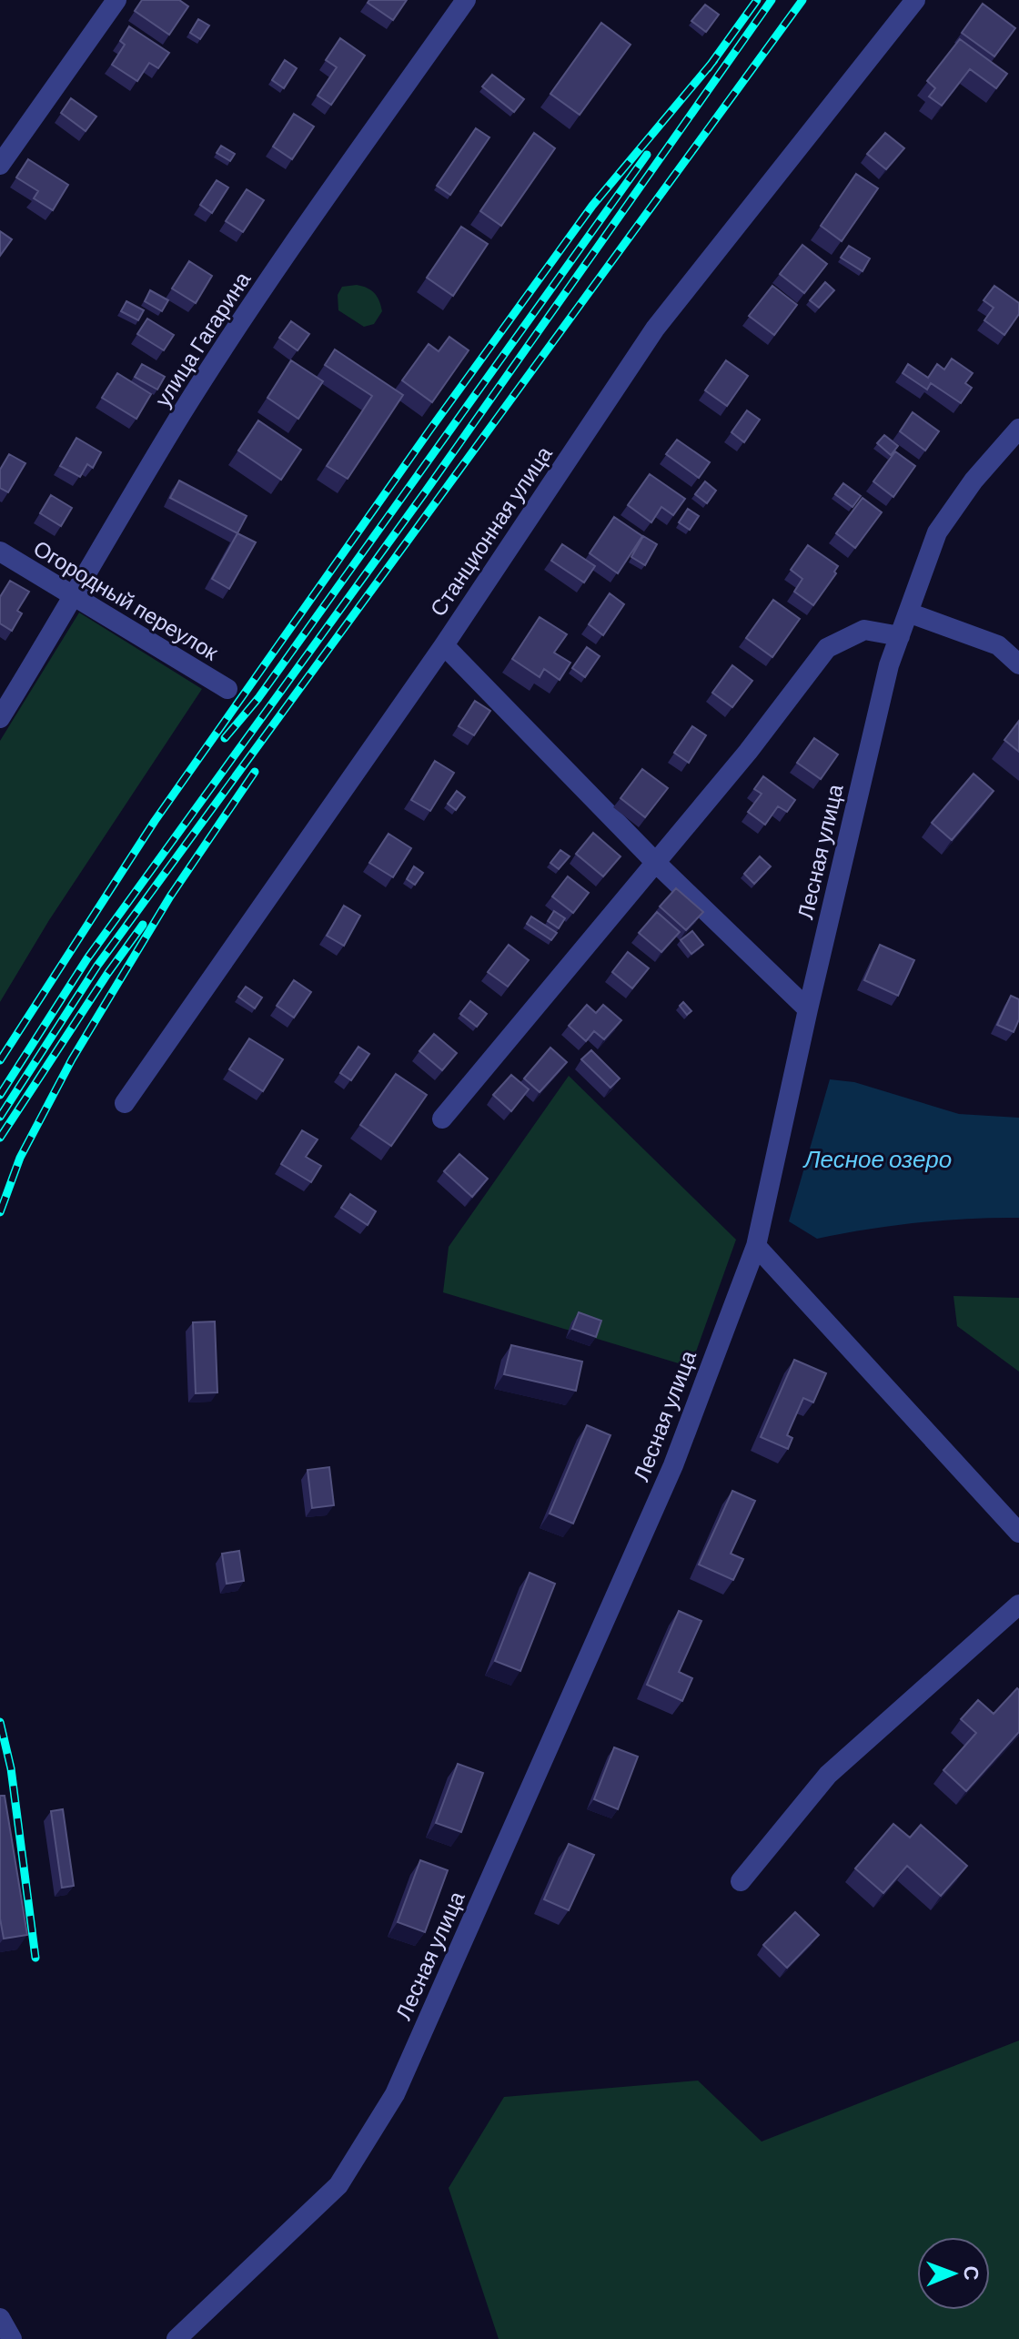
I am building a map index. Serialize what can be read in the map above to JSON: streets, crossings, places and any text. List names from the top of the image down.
{
  "streets": {
    "street": [
      "улица Гагарина",
      "Станционная улица",
      "Огородный переулок",
      "Лесная улица"
    ]
  },
  "crossings": [
    ["улица Гагарина", "Огородный переулок"]
  ],
  "water": ["Лесное озеро"],
  "north": "right"
}
